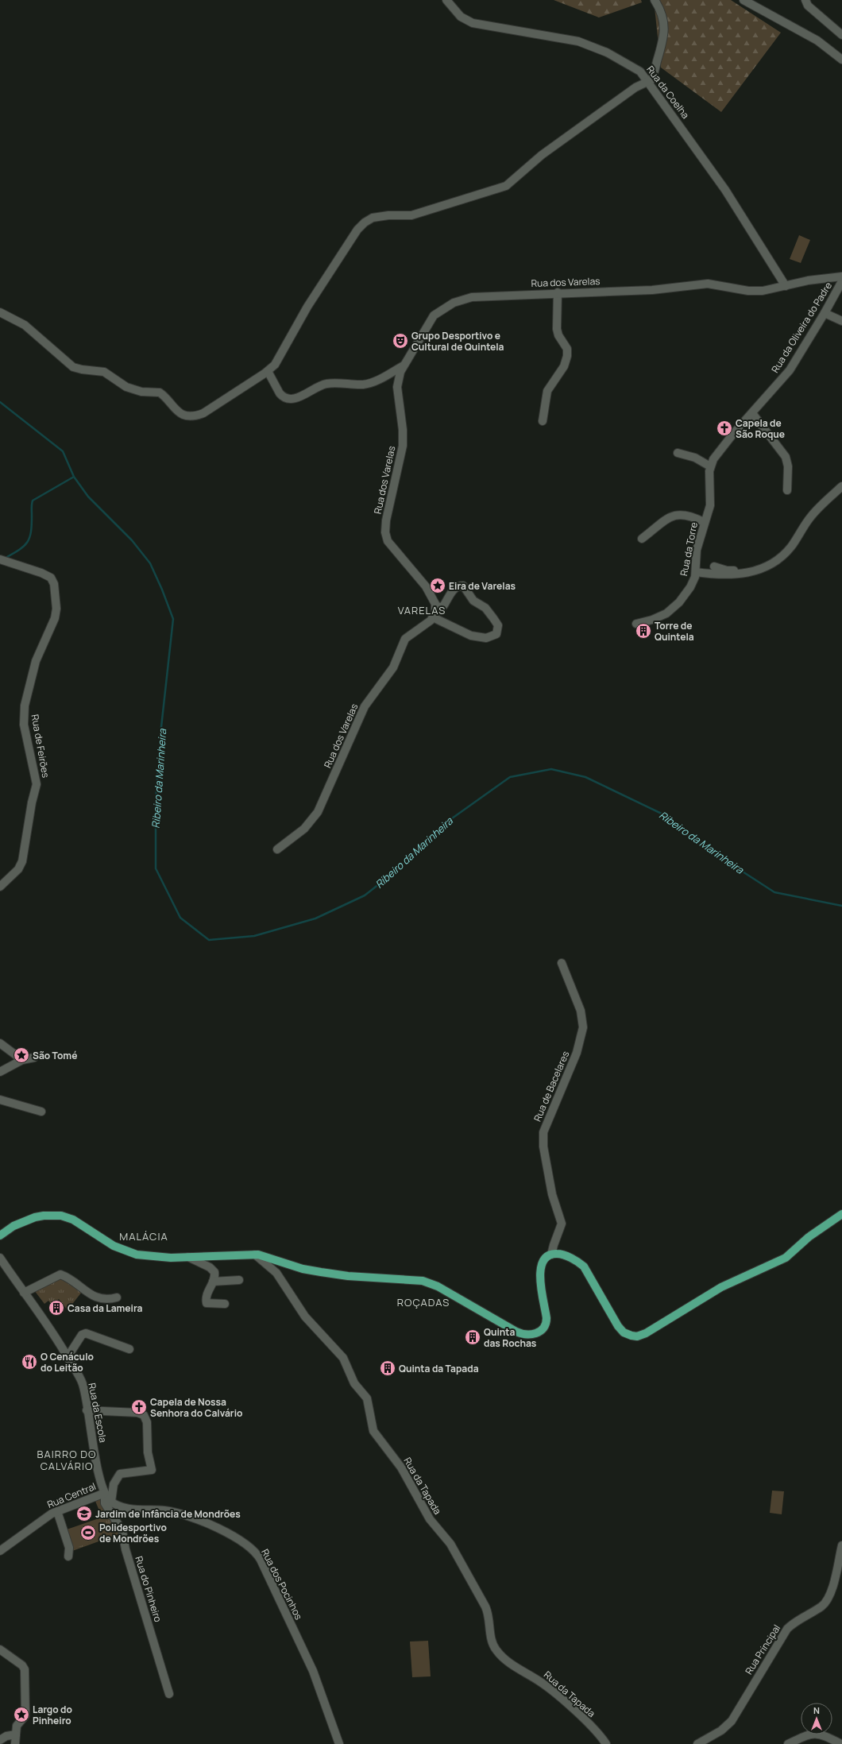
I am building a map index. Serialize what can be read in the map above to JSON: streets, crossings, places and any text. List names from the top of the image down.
{
  "streets": {
    "street": [
      "Rua da Coelha",
      "Rua dos Varelas",
      "Rua da Oliveira do Padre",
      "Rua da Torre",
      "Rua de Feirões",
      "Rua de Bacelares",
      "Rua da Escola",
      "Rua da Tapada",
      "Rua Central",
      "Rua dos Pocinhos",
      "Rua do Pinheiro",
      "Rua Principal"
    ]
  },
  "crossings": [
    ["Rua da Coelha", "Rua dos Varelas"],
    ["Rua da Oliveira do Padre", "Rua da Torre"],
    ["Rua da Escola", "Rua Central"],
    ["Rua da Escola", "Rua do Pinheiro"],
    ["Rua Central", "Rua do Pinheiro"]
  ],
  "districts": [
    "VARELAS",
    "MALÁCIA",
    "ROÇADAS",
    "BAIRRO DO CALVÁRIO"
  ],
  "water": ["Ribeiro da Marinheira"],
  "places": {
    "theatre": ["Grupo Desportivo e Cultural de Quintela"],
    "church": ["Capela de São Roque", "Capela de Nossa Senhora do Calvário"],
    "place": ["Eira de Varelas", "São Tomé", "Largo do Pinheiro"],
    "building": [
      "Torre de Quintela",
      "Casa da Lameira",
      "Quinta das Rochas",
      "Quinta da Tapada"
    ],
    "restaurant": ["O Cenáculo do Leitão"],
    "school or university": ["Jardim de Infância de Mondrões"],
    "sports": ["Polidesportivo de Mondrões"]
  },
  "north": "top"
}
